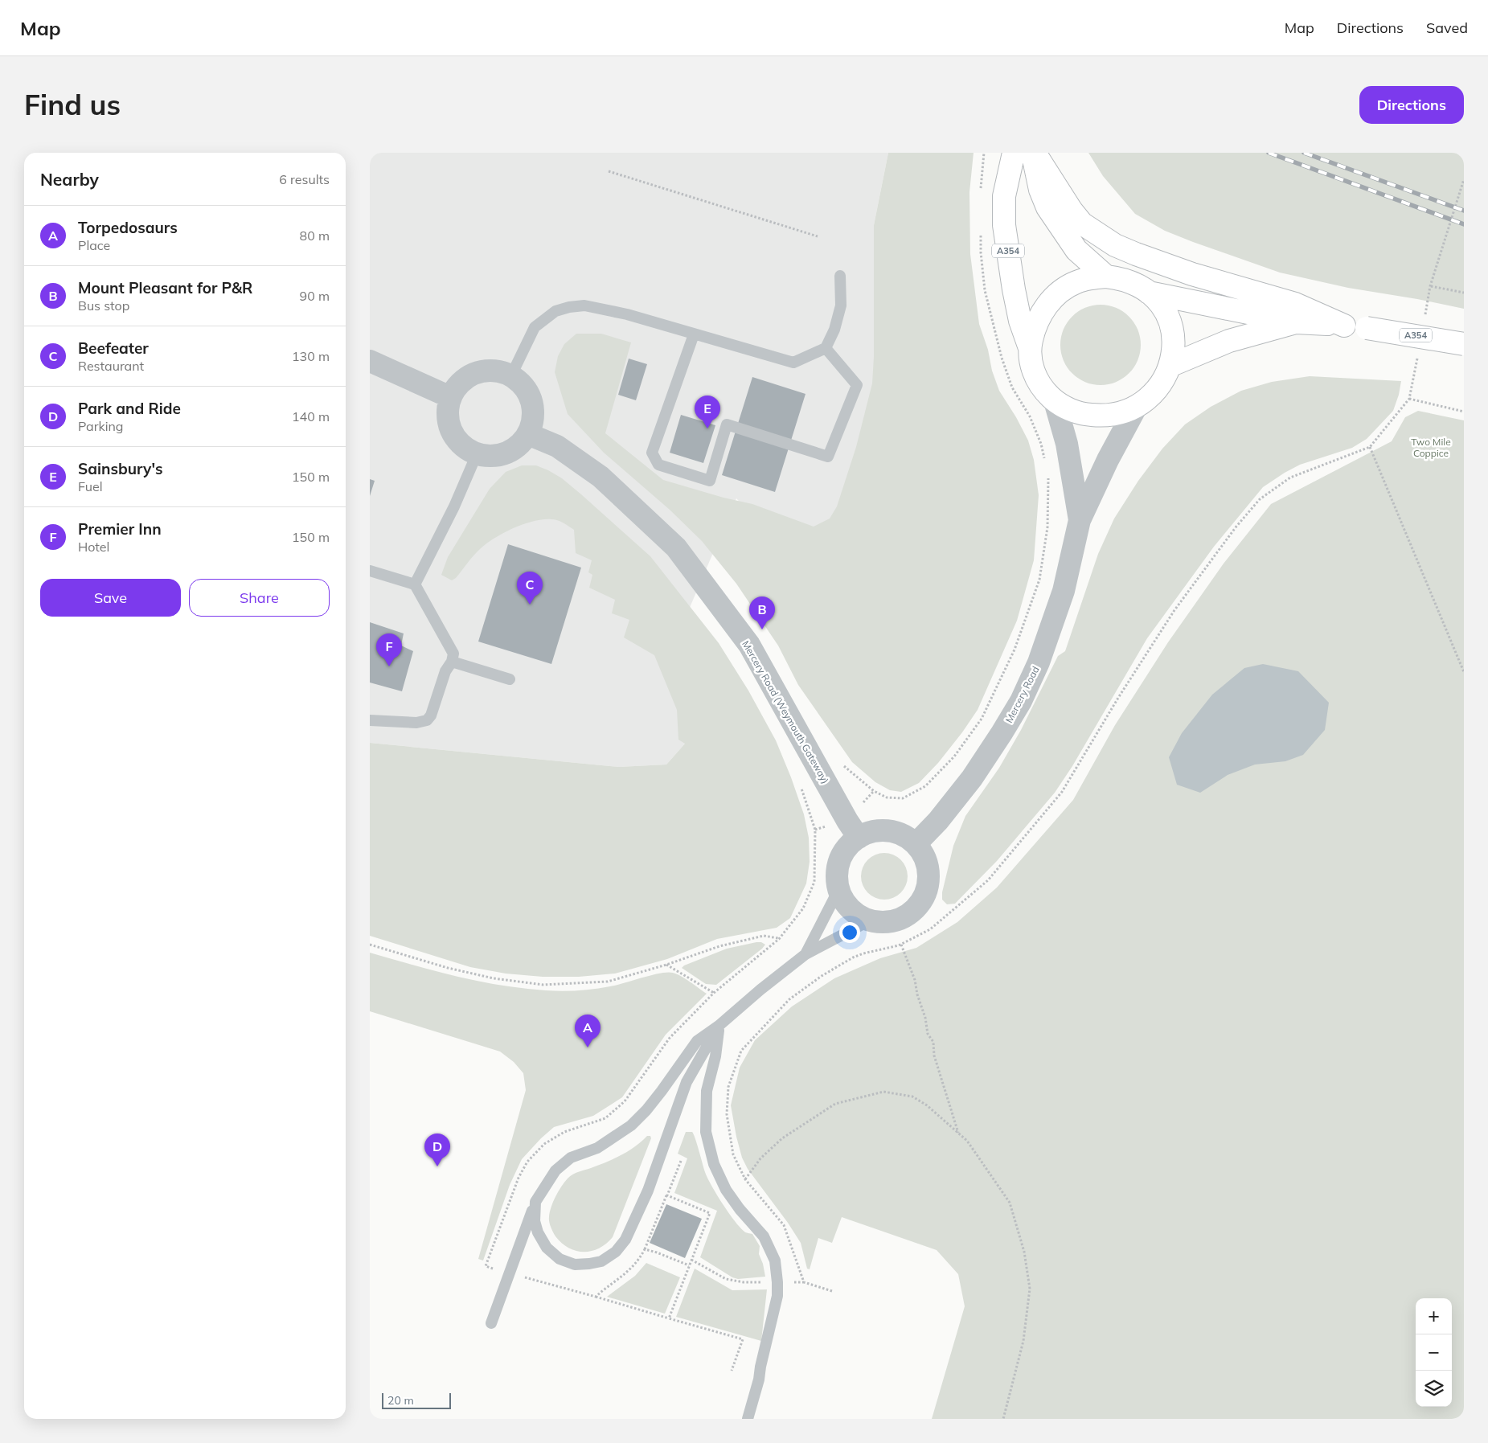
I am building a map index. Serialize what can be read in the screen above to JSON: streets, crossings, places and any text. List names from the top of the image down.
{
  "streets": {
    "highway": ["A354"],
    "street": ["Mercery Road", "Mercery Road (Weymouth Gateway)"]
  },
  "crossings": [
    ["Mercery Road", "Mercery Road (Weymouth Gateway)"]
  ],
  "parks": ["Two Mile Coppice"],
  "scale_bar": "20 m",
  "page": {
    "header": "Map",
    "nav": ["Map", "Directions", "Saved"],
    "buttons": [
      "Directions",
      ["Save", "Share"]
    ],
    "title": "Find us",
    "heading": ["Nearby", "6 results"],
    "list": [
      {
        "mark": "A",
        "name": "Torpedosaurs",
        "note": "Place",
        "value": "80 m"
      },
      {
        "mark": "B",
        "name": "Mount Pleasant for P&R",
        "note": "Bus stop",
        "value": "90 m"
      },
      {
        "mark": "C",
        "name": "Beefeater",
        "note": "Restaurant",
        "value": "130 m"
      },
      {
        "mark": "D",
        "name": "Park and Ride",
        "note": "Parking",
        "value": "140 m"
      },
      {
        "mark": "E",
        "name": "Sainsbury's",
        "note": "Fuel",
        "value": "150 m"
      },
      {
        "mark": "F",
        "name": "Premier Inn",
        "note": "Hotel",
        "value": "150 m"
      }
    ],
    "pins": [
      "E",
      "C",
      "B",
      "F",
      "A",
      "D"
    ],
    "map_buttons": ["+", "−"],
    "scale": "20 m"
  }
}
